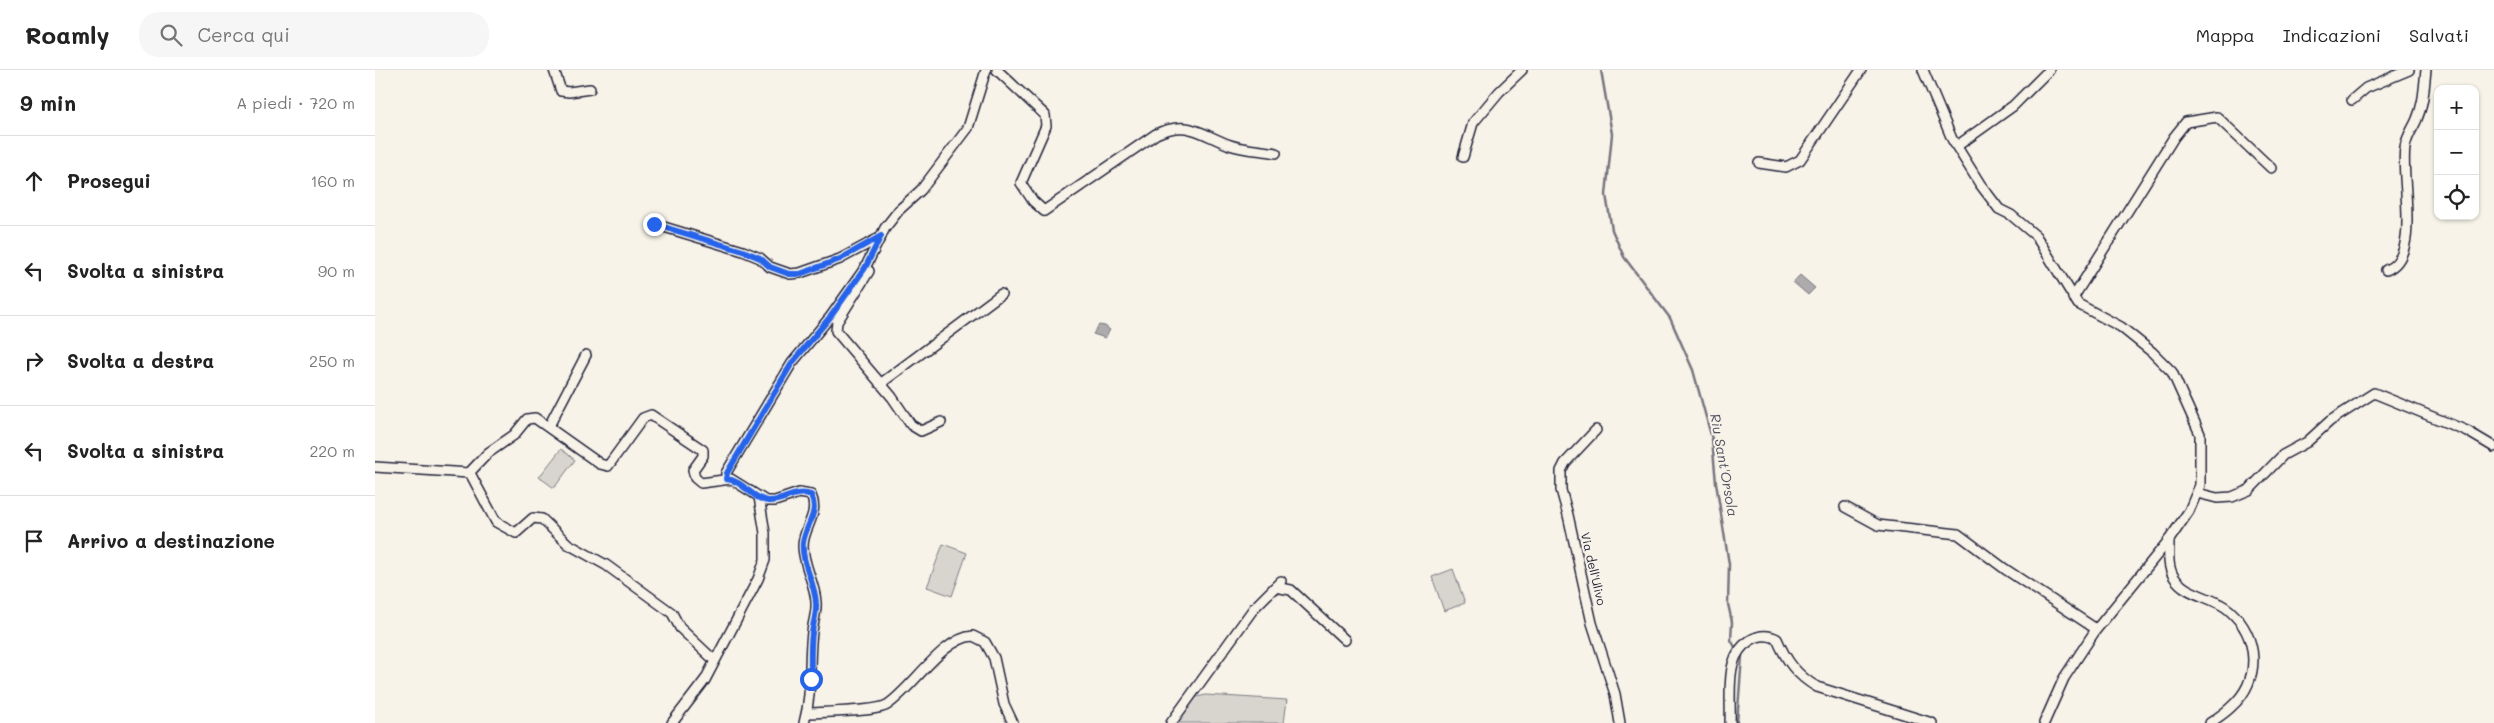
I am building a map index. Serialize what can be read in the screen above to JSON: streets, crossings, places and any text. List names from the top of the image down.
{
  "streets": {
    "street": ["Via dell'Ulivo"]
  },
  "water": ["Riu Sant'Orsola"],
  "page": {
    "header": "Roamly",
    "search": "Cerca qui",
    "nav": ["Mappa", "Indicazioni", "Salvati"],
    "heading": ["9 min", "A piedi · 720 m"],
    "map_buttons": ["+", "−"],
    "list": [
      ["Prosegui", "160 m"],
      ["Svolta a sinistra", "90 m"],
      ["Svolta a destra", "250 m"],
      ["Svolta a sinistra", "220 m"],
      "Arrivo a destinazione"
    ]
  }
}
